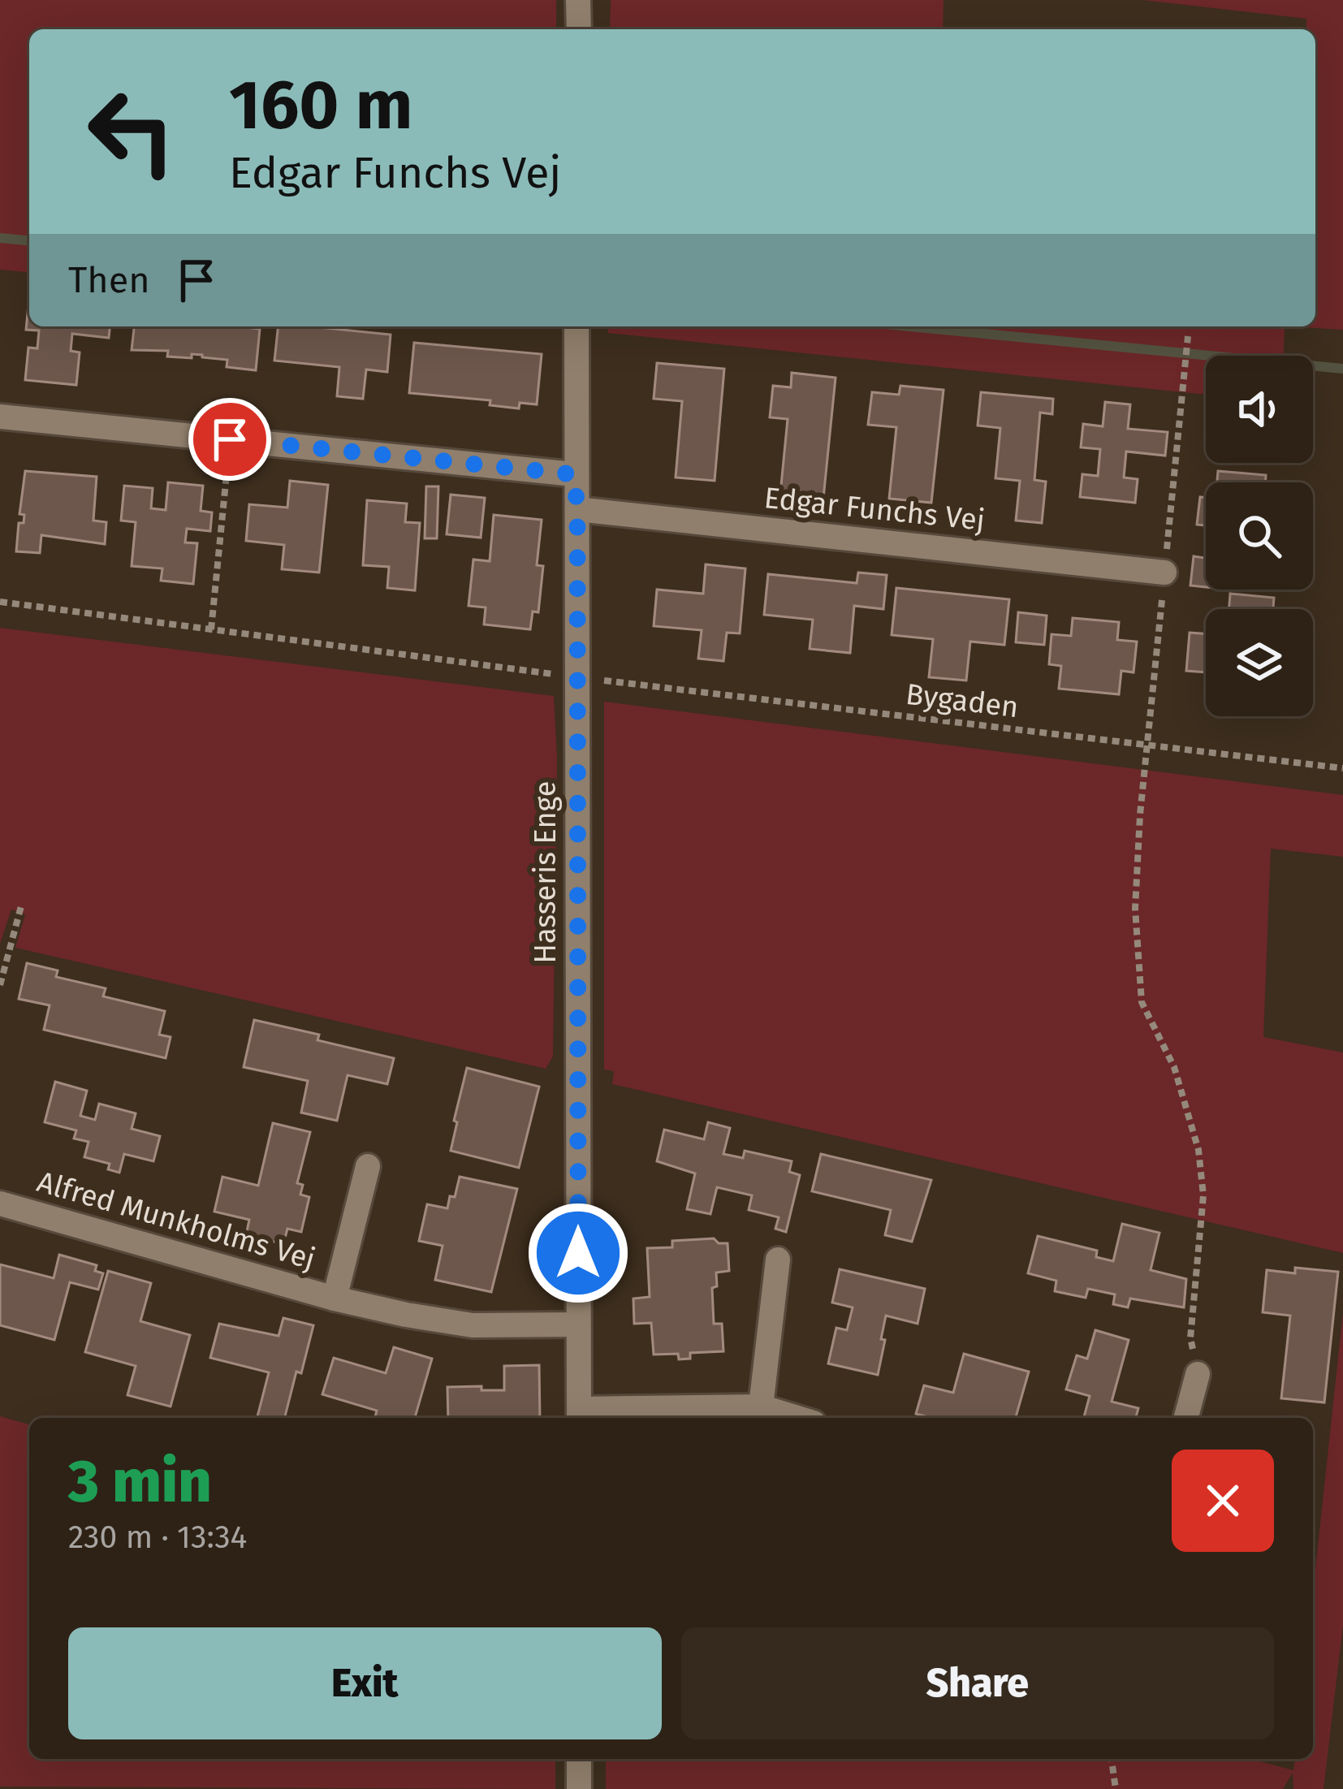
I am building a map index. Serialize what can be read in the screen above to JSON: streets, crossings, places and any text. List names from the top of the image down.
{
  "streets": {
    "street": ["Edgar Funchs Vej", "Hasseris Enge", "Alfred Munkholms Vej"],
    "path": ["Bygaden"]
  },
  "crossings": [
    ["Edgar Funchs Vej", "Hasseris Enge"],
    ["Bygaden", "Hasseris Enge"],
    ["Hasseris Enge", "Alfred Munkholms Vej"]
  ],
  "page": {
    "turn": ["160 m", "Edgar Funchs Vej"],
    "then": "Then",
    "heading": ["3 min", "230 m · 13:34"],
    "buttons": ["Exit", "Share"]
  }
}
